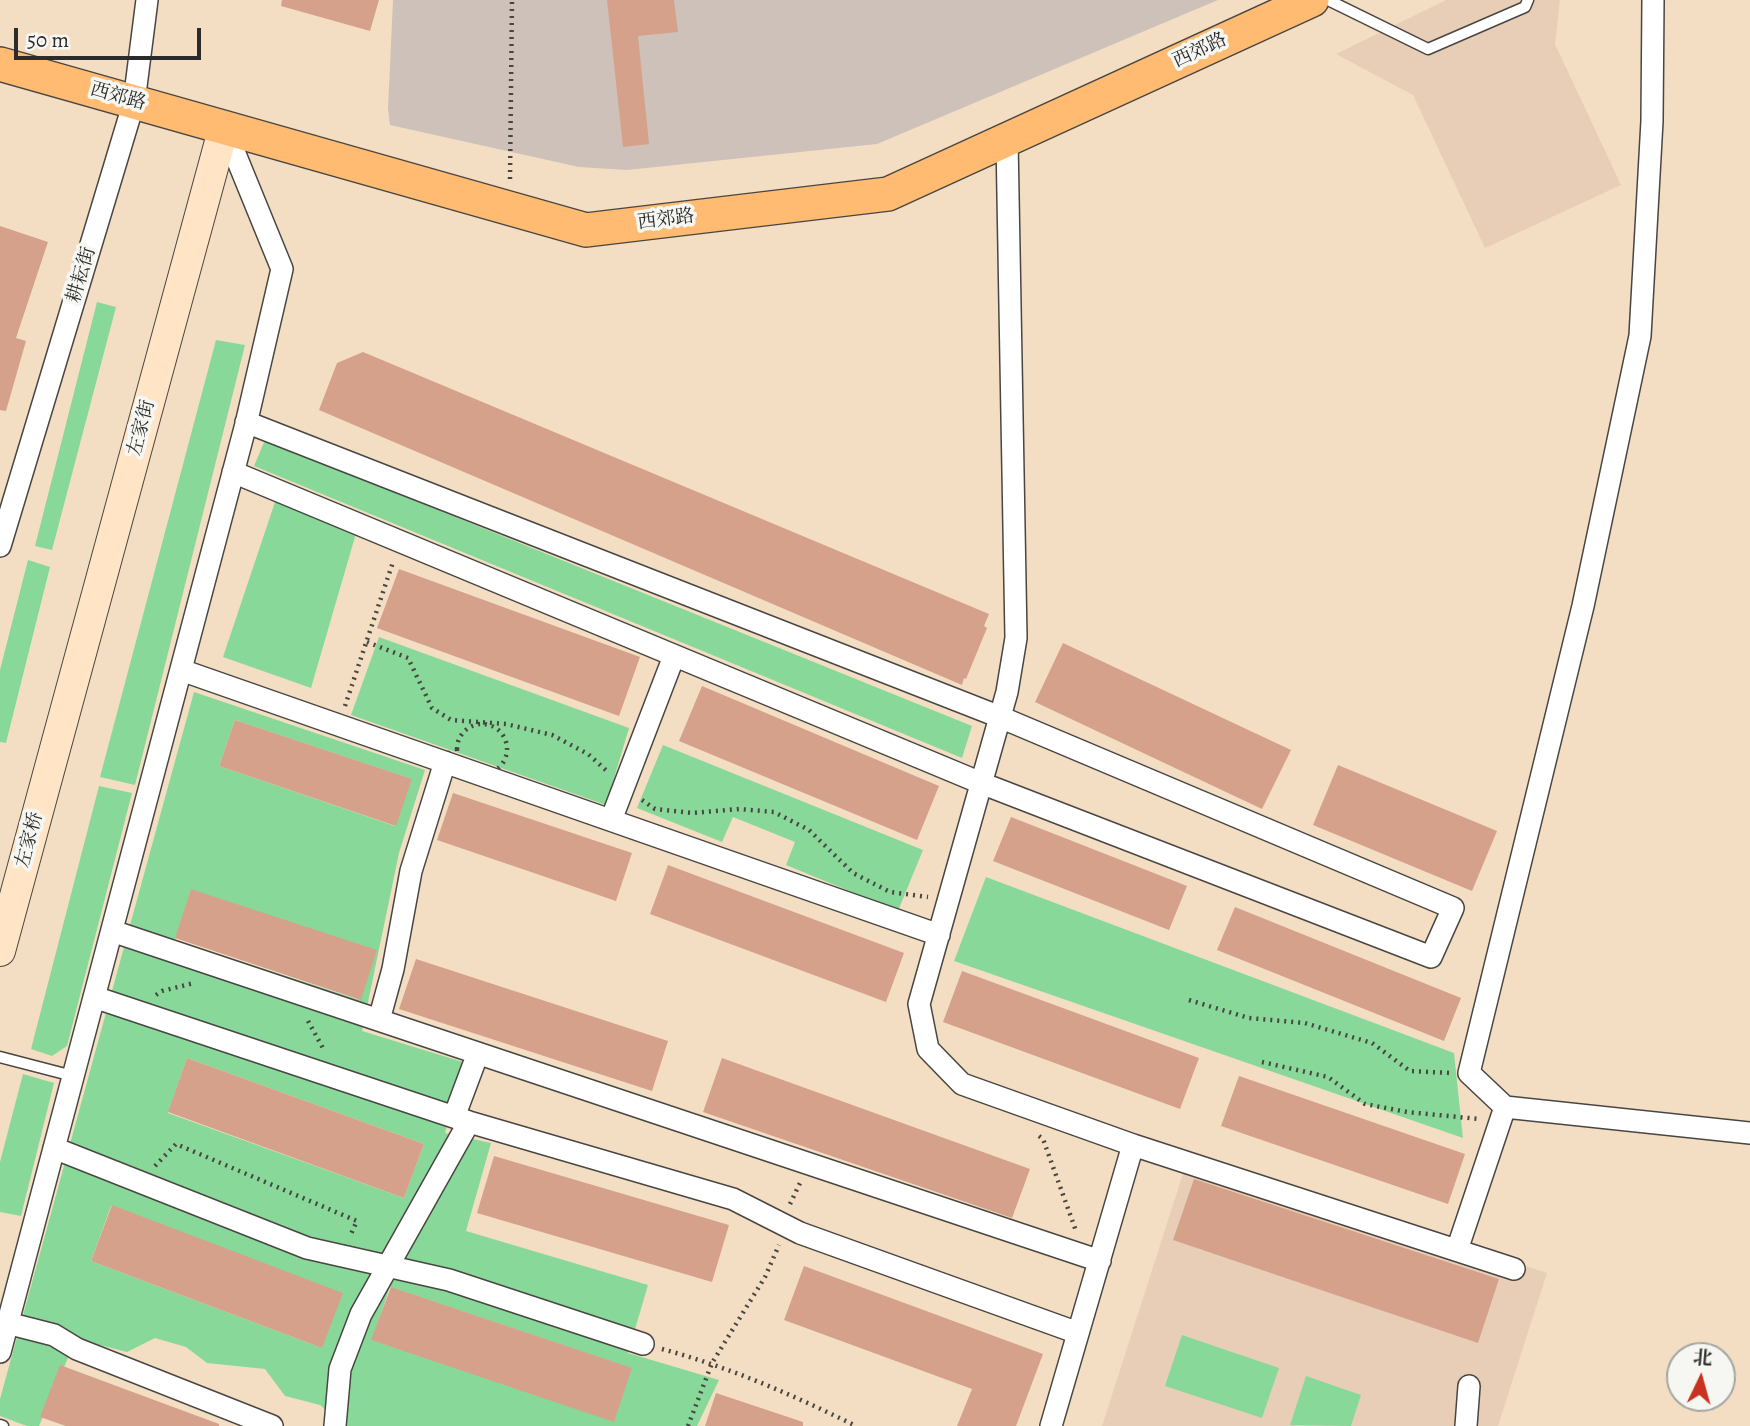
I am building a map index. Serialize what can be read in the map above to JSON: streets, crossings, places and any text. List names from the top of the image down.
{
  "streets": {
    "main road": ["西郊路", "左家街", "左家桥"],
    "street": ["耕耘街"]
  },
  "crossings": [
    ["西郊路", "耕耘街"],
    ["西郊路", "左家街"],
    ["左家街", "左家桥"]
  ],
  "scale_bar": "50 m",
  "north": "top"
}
